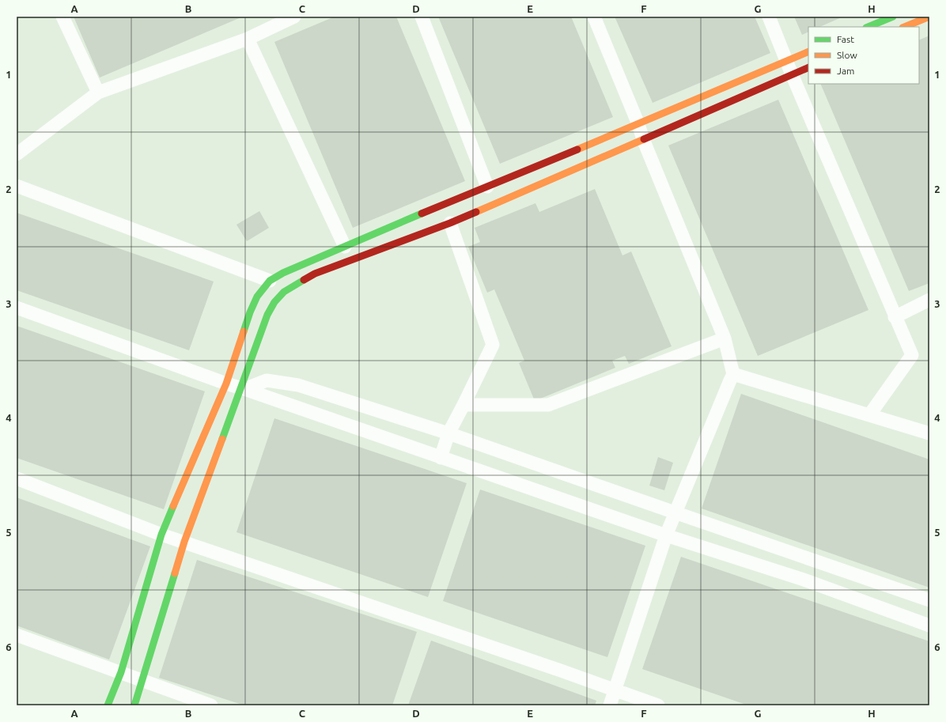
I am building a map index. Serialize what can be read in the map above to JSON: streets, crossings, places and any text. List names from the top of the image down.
{
  "legend": ["Fast", "Slow", "Jam"],
  "grid": {
    "columns": [
      "A",
      "B",
      "C",
      "D",
      "E",
      "F",
      "G",
      "H"
    ],
    "rows": [
      "1",
      "2",
      "3",
      "4",
      "5",
      "6"
    ]
  }
}
